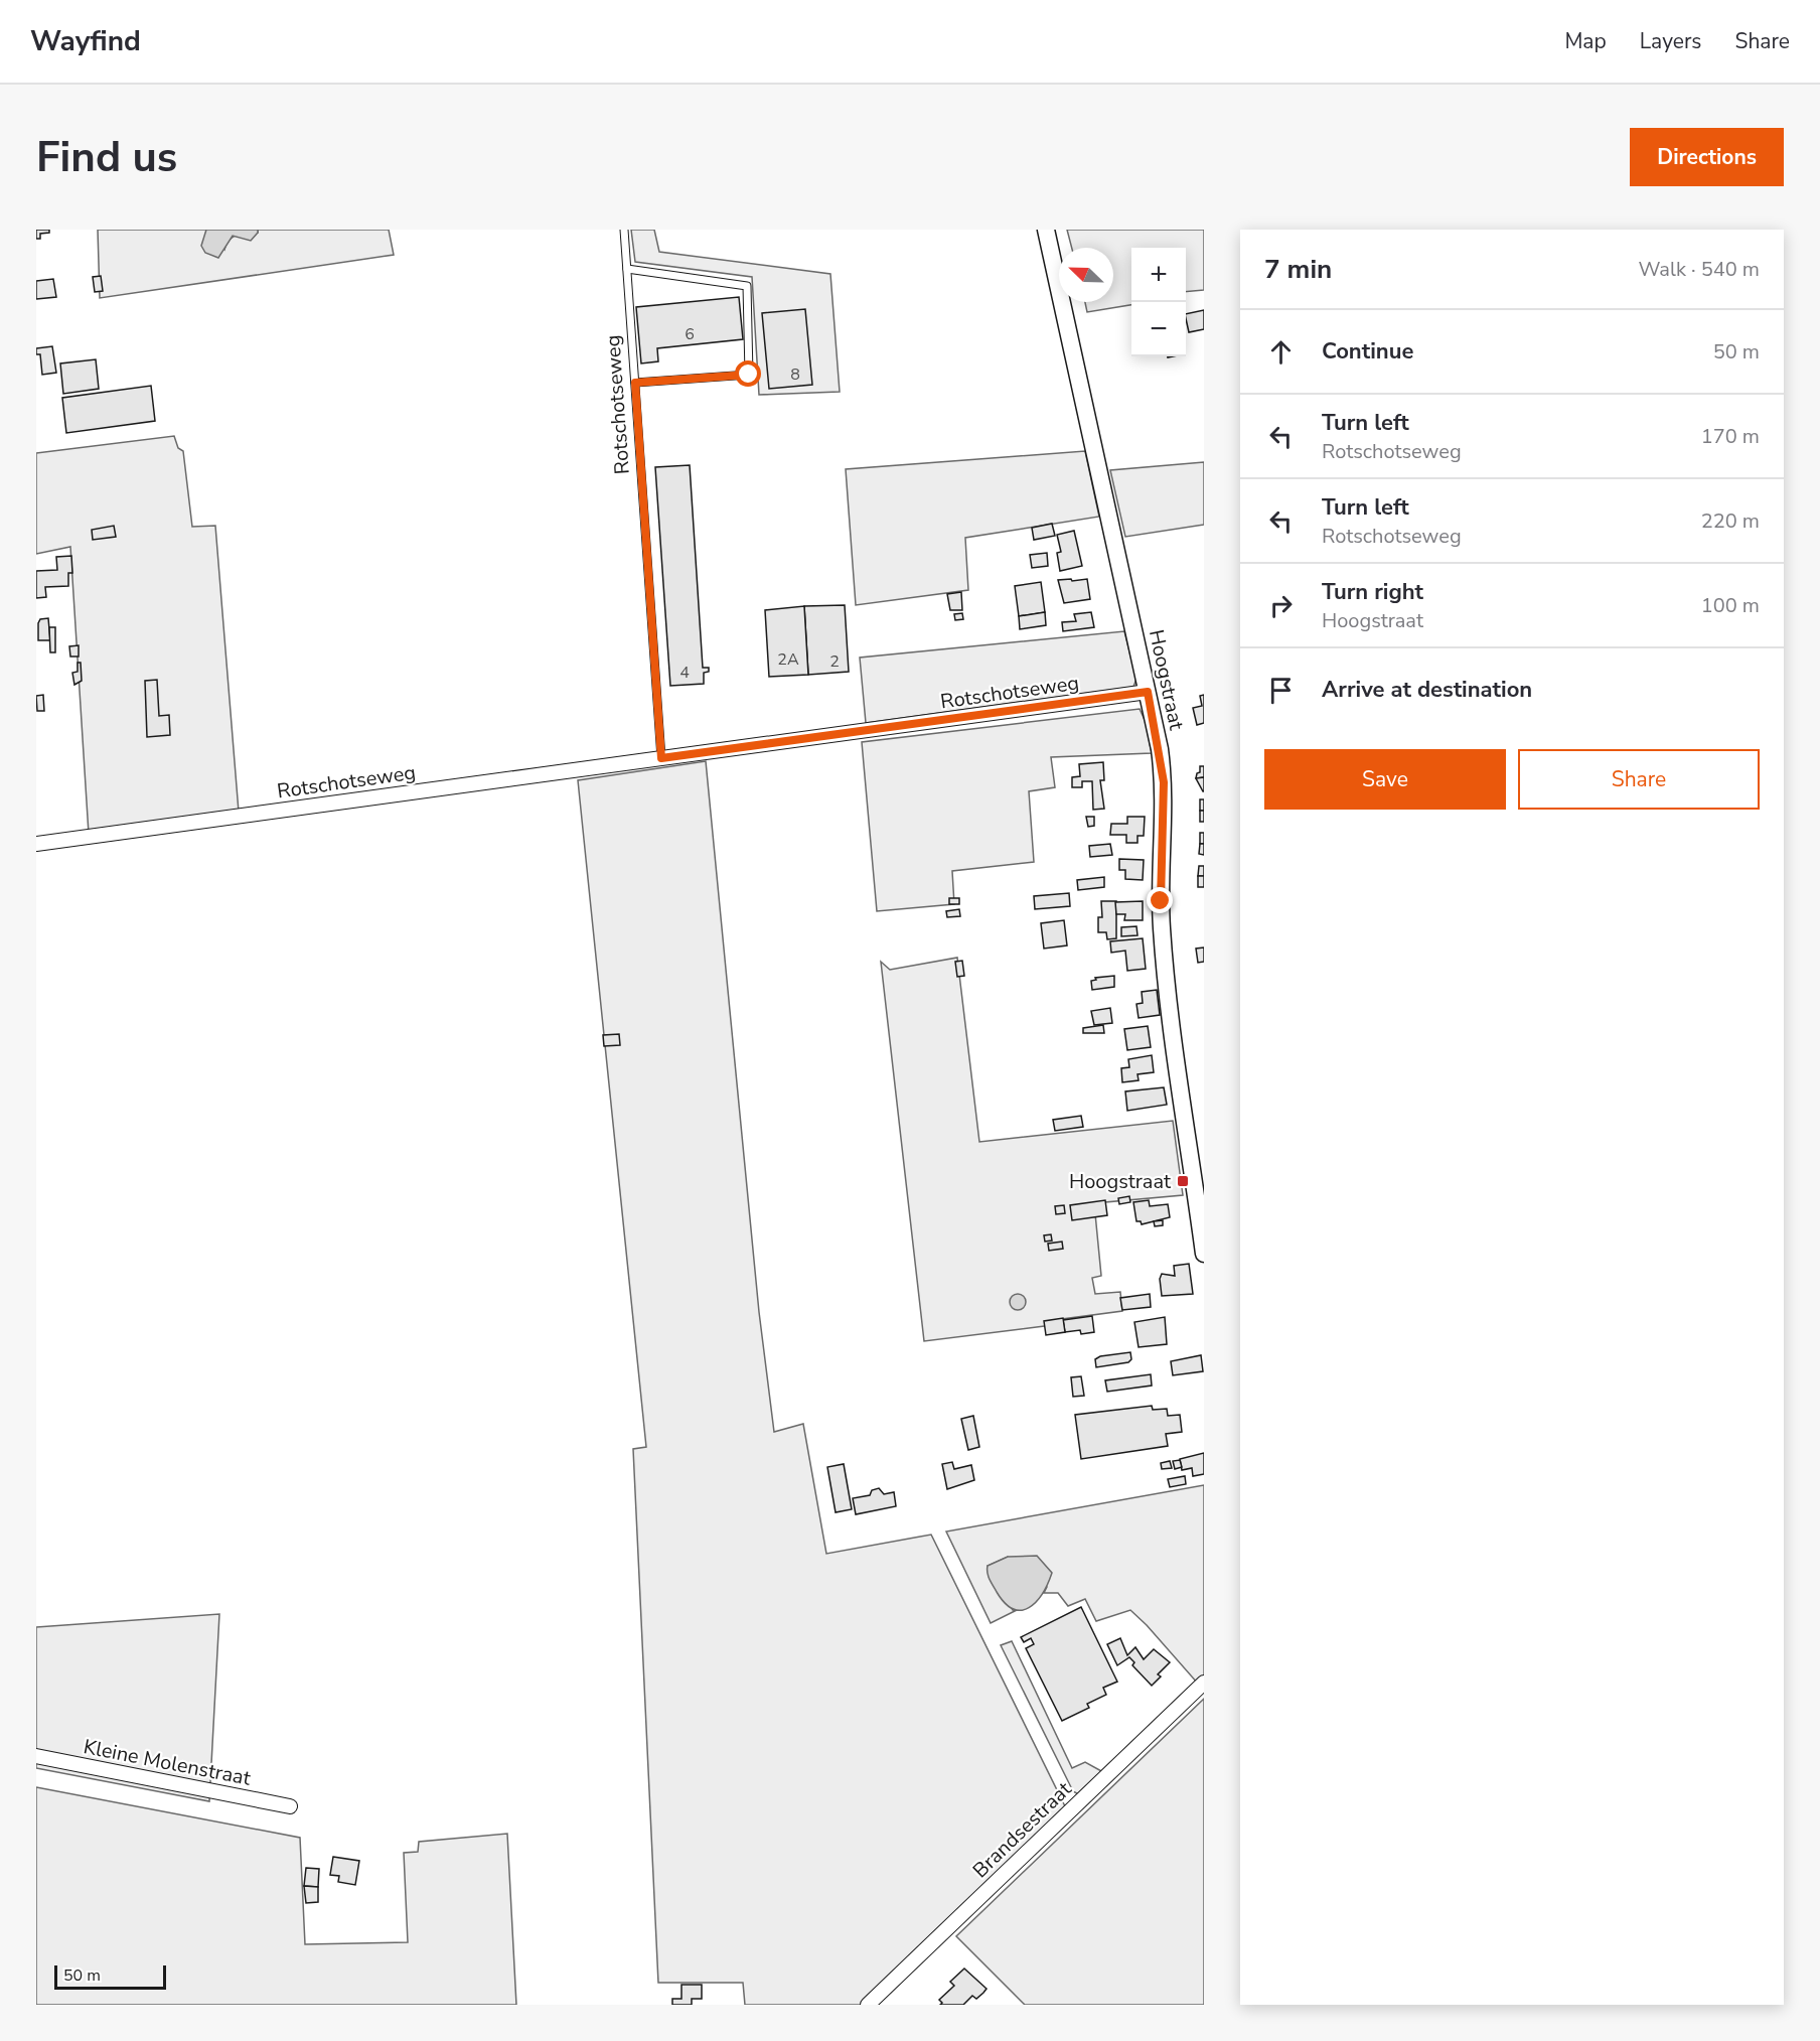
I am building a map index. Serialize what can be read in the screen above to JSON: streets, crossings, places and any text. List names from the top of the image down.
{
  "streets": {
    "street": [
      "Rotschotseweg",
      "Hoogstraat",
      "Kleine Molenstraat",
      "Brandsestraat"
    ]
  },
  "crossings": [
    ["Rotschotseweg", "Hoogstraat"]
  ],
  "places": {
    "transit": ["Hoogstraat"]
  },
  "house_numbers": [
    "6",
    "8",
    "2A",
    "2",
    "4"
  ],
  "scale_bar": "50 m",
  "north": "top left",
  "page": {
    "header": "Wayfind",
    "nav": ["Map", "Layers", "Share"],
    "buttons": [
      "Directions",
      ["Save", "Share"]
    ],
    "title": "Find us",
    "heading": ["7 min", "Walk · 540 m"],
    "map_buttons": ["+", "−"],
    "list": [
      ["Continue", "50 m"],
      ["Turn left", "Rotschotseweg", "170 m"],
      ["Turn left", "Rotschotseweg", "220 m"],
      ["Turn right", "Hoogstraat", "100 m"],
      "Arrive at destination"
    ],
    "scale": "50 m"
  }
}
